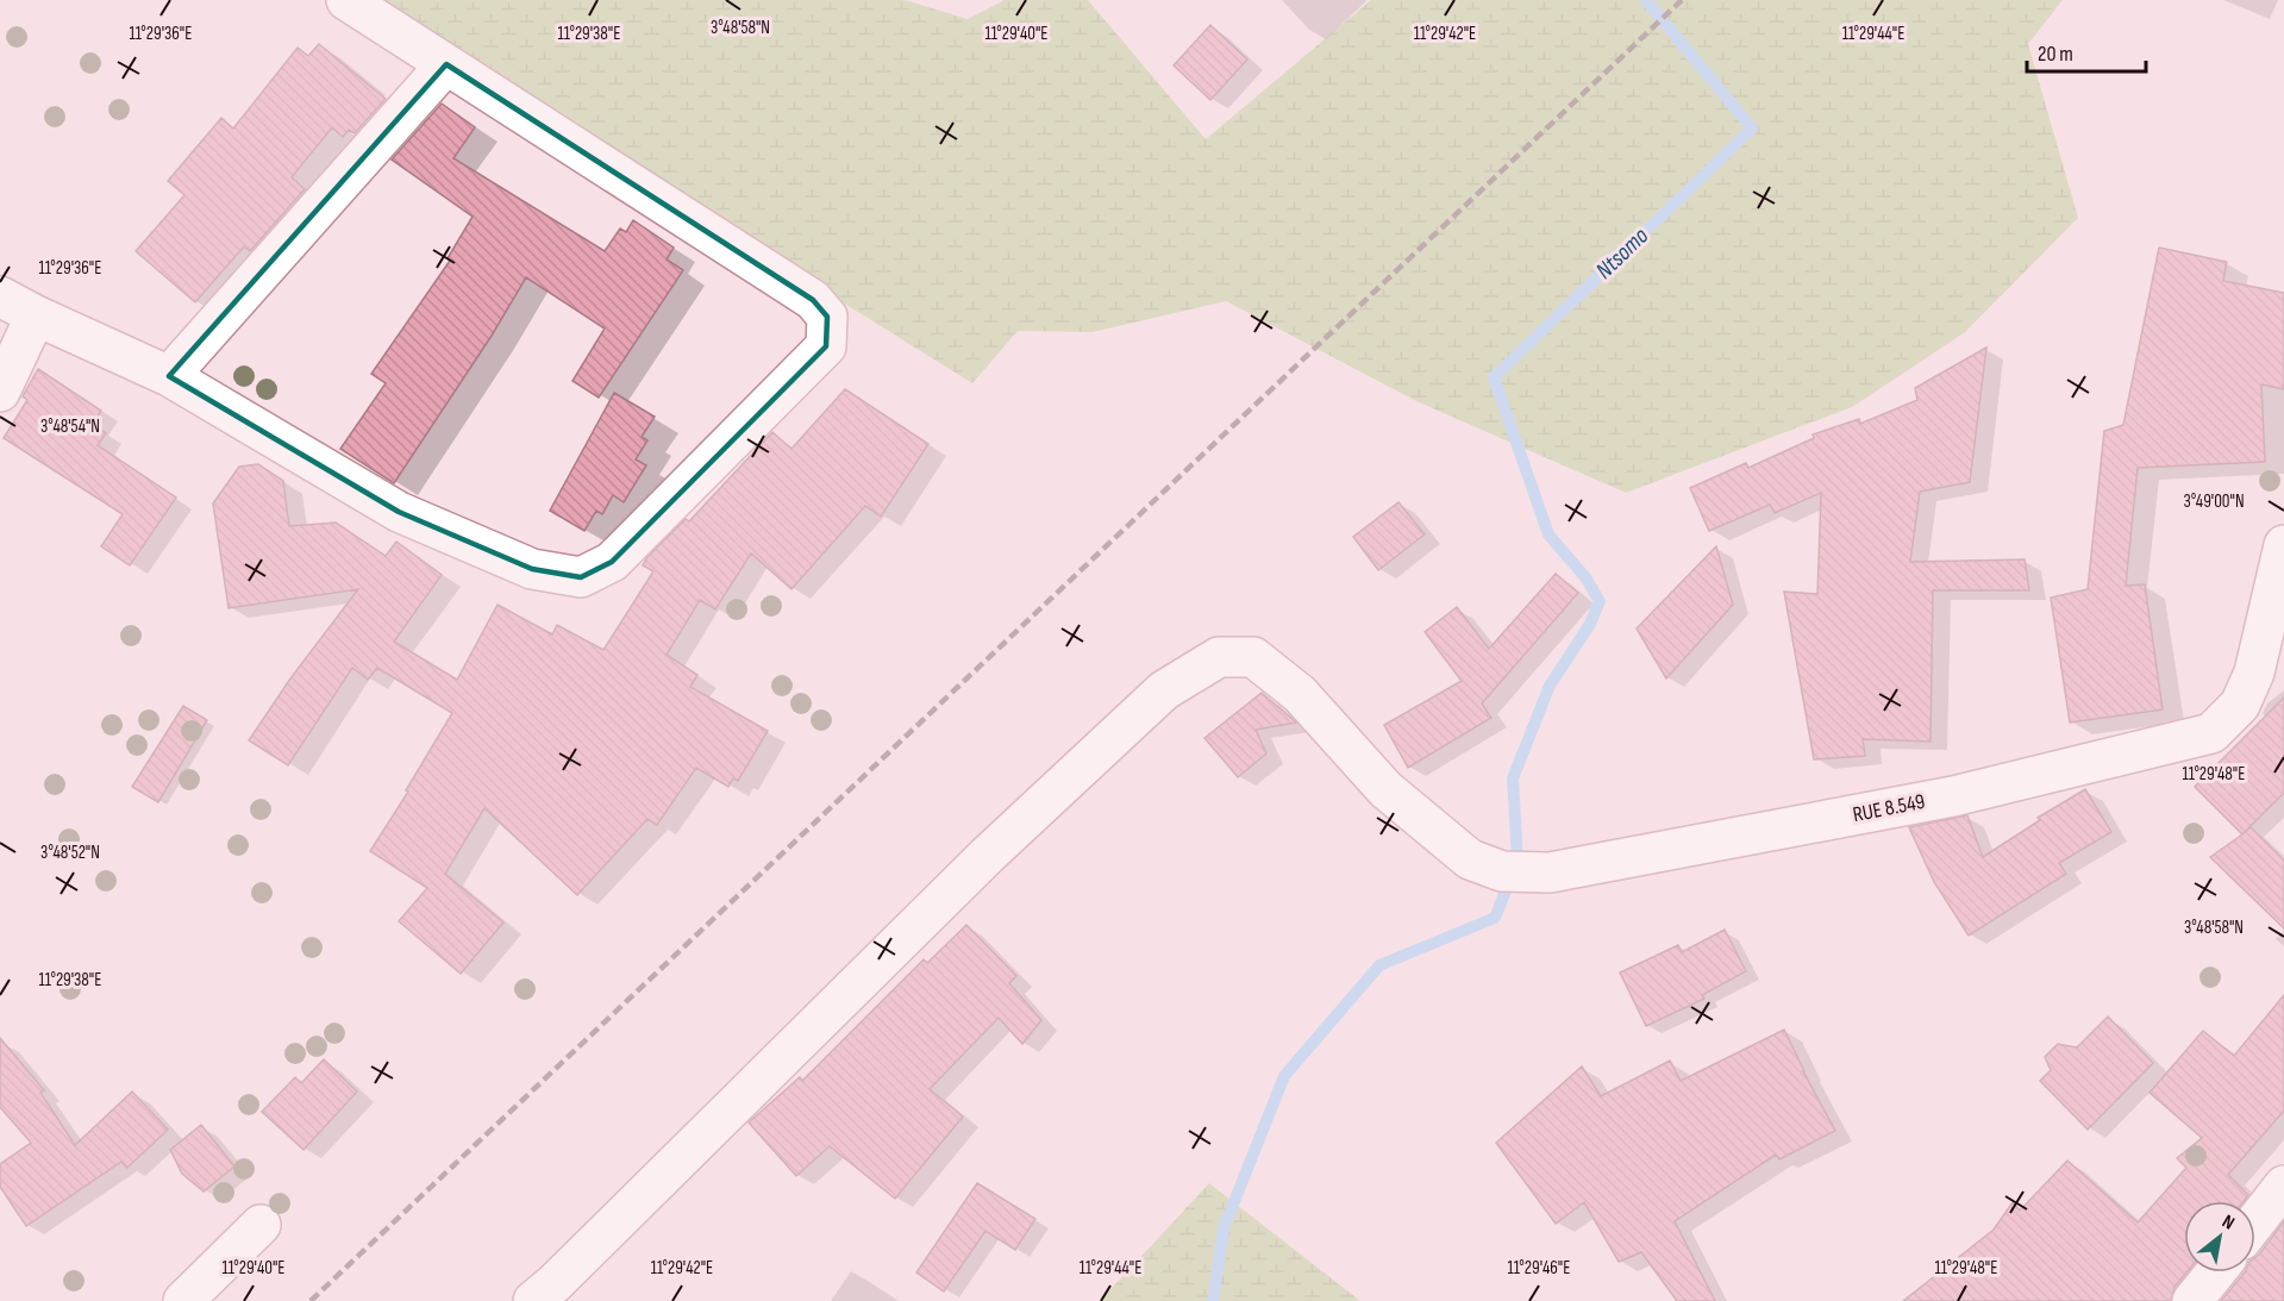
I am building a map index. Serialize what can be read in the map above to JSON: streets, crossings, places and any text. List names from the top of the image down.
{
  "streets": {
    "street": ["RUE 8.549"]
  },
  "water": ["Ntsomo"],
  "scale_bar": "20 m",
  "north": "top right",
  "coordinates": [
    "3°48'58\"N",
    "11°29'44\"E",
    "11°29'36\"E",
    "11°29'38\"E",
    "11°29'40\"E",
    "11°29'42\"E",
    "3°48'54\"N",
    "3°49'00\"N",
    "11°29'48\"E",
    "3°48'52\"N",
    "11°29'46\"E"
  ]
}
